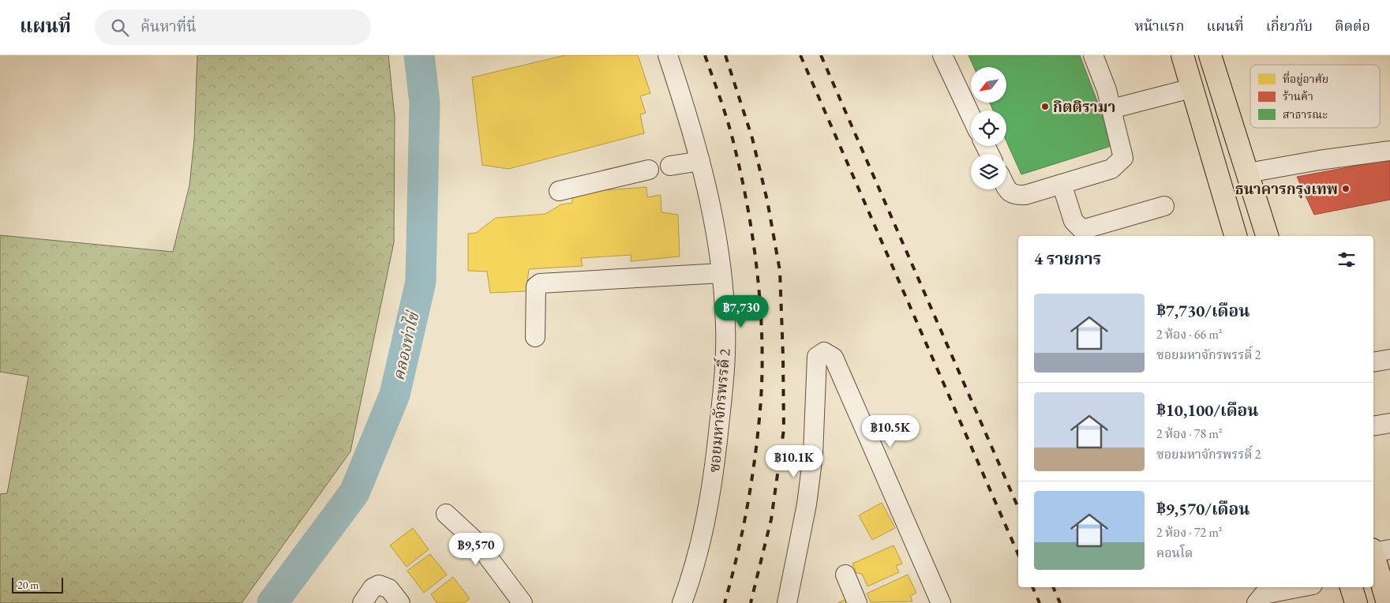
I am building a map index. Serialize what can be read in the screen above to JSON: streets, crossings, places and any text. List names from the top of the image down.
{
  "streets": {
    "street": ["ซอยมหาจักรพรรดิ์ 2"]
  },
  "water": ["คลองท่าไข่"],
  "places": ["กิตติรามา", "ธนาคารกรุงเทพ"],
  "legend": ["ที่อยู่อาศัย", "ร้านค้า", "สาธารณะ"],
  "scale_bar": "20 m",
  "north": "bottom left",
  "page": {
    "header": "แผนที่",
    "search": "ค้นหาที่นี่",
    "nav": [
      "หน้าแรก",
      "แผนที่",
      "เกี่ยวกับ",
      "ติดต่อ"
    ],
    "heading": "4 รายการ",
    "list": [
      {
        "name": "฿7,730/เดือน",
        "note": "2 ห้อง · 66 m² · ซอยมหาจักรพรรดิ์ 2"
      },
      {
        "name": "฿10,100/เดือน",
        "note": "2 ห้อง · 78 m² · ซอยมหาจักรพรรดิ์ 2"
      },
      {
        "name": "฿9,570/เดือน",
        "note": "2 ห้อง · 72 m² · คอนโด"
      }
    ],
    "price": [
      "฿7,730",
      "฿10.5K",
      "฿10.1K",
      "฿9,570"
    ],
    "scale": "20 m"
  }
}
